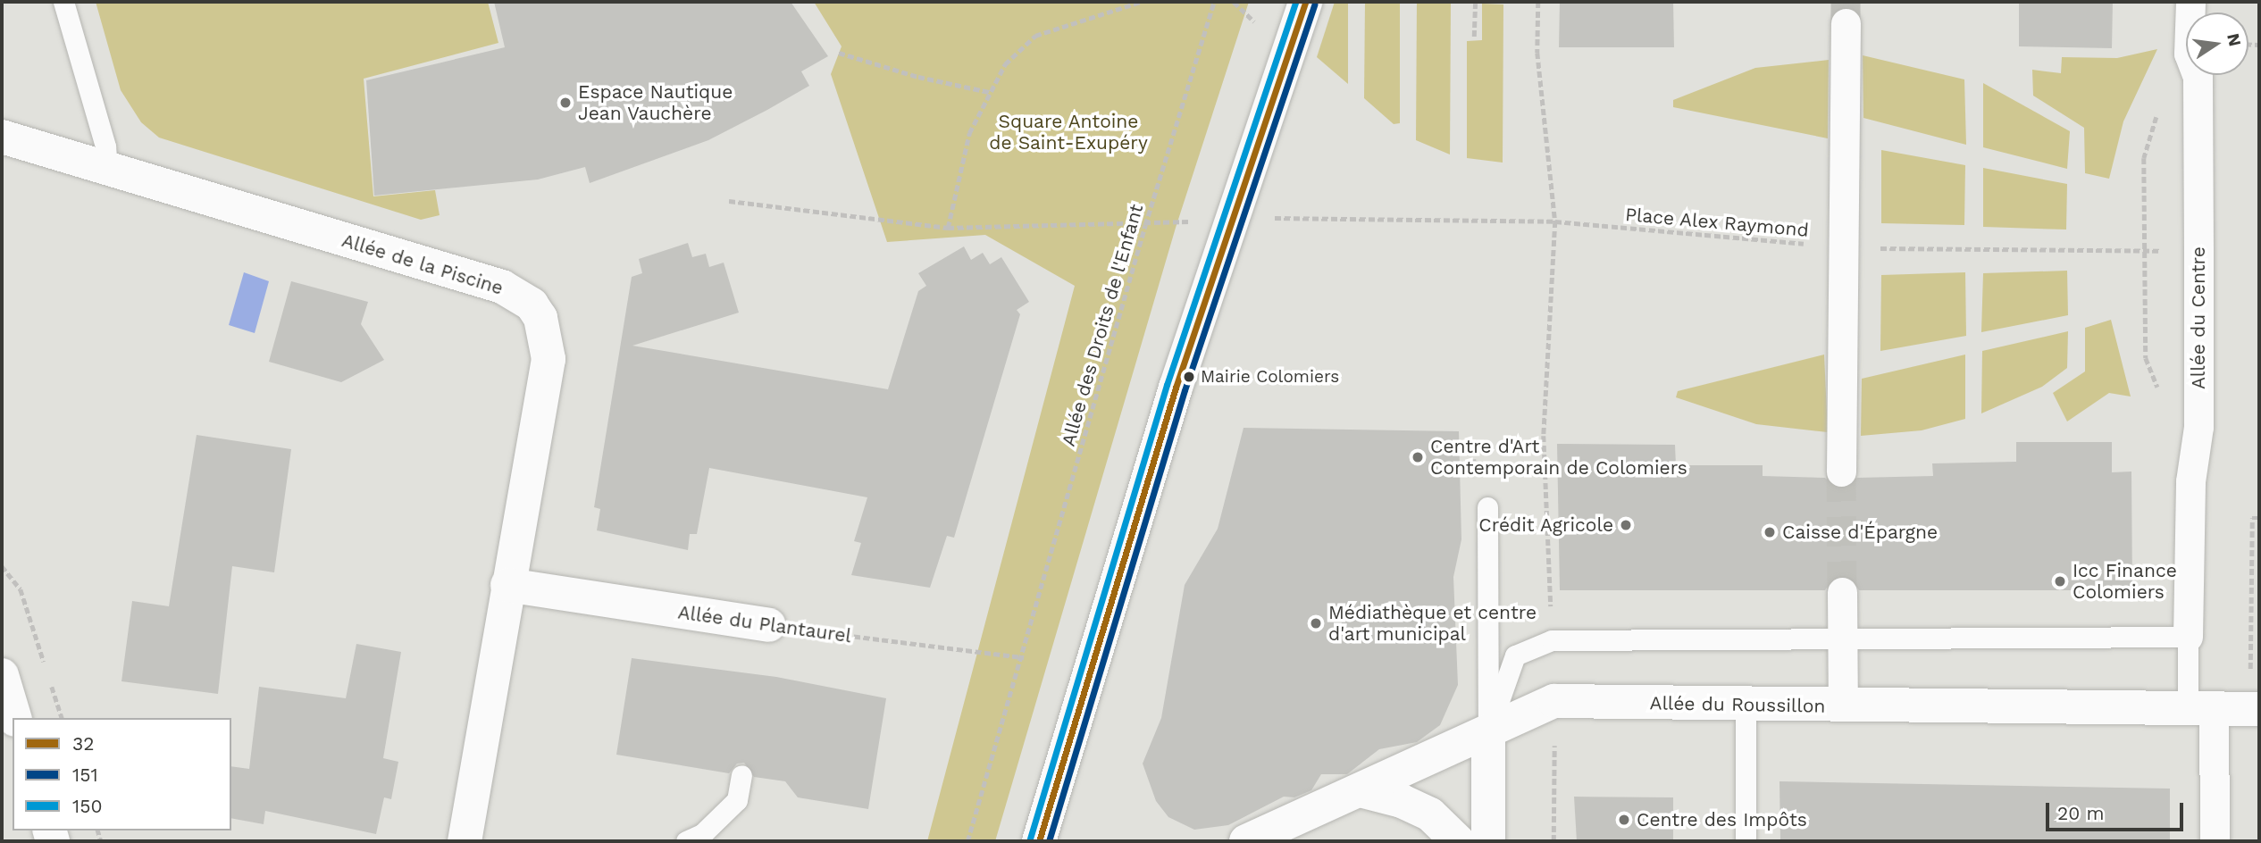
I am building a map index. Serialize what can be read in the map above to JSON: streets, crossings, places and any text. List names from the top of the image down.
{
  "streets": {
    "street": [
      "Allée de la Piscine",
      "Allée du Centre",
      "Allée du Plantaurel",
      "Allée du Roussillon"
    ],
    "path": ["Place Alex Raymond", "Allée des Droits de l'Enfant"]
  },
  "crossings": [
    ["Place Alex Raymond", "Allée du Centre"],
    ["Place Alex Raymond", "Allée des Droits de l'Enfant"],
    ["Allée de la Piscine", "Allée du Plantaurel"],
    ["Allée des Droits de l'Enfant", "Allée du Plantaurel"]
  ],
  "parks": ["Square Antoine de Saint-Exupéry"],
  "places": [
    "Espace Nautique Jean Vauchère",
    "Mairie Colomiers",
    "Centre d'Art Contemporain de Colomiers",
    "Crédit Agricole",
    "Caisse d'Épargne",
    "Icc Finance Colomiers",
    "Médiathèque et centre d'art municipal",
    "Centre des Impôts"
  ],
  "lines": ["transit line 32", "transit line 150", "transit line 151"],
  "legend": ["32", "151", "150"],
  "scale_bar": "20 m",
  "north": "right"
}
